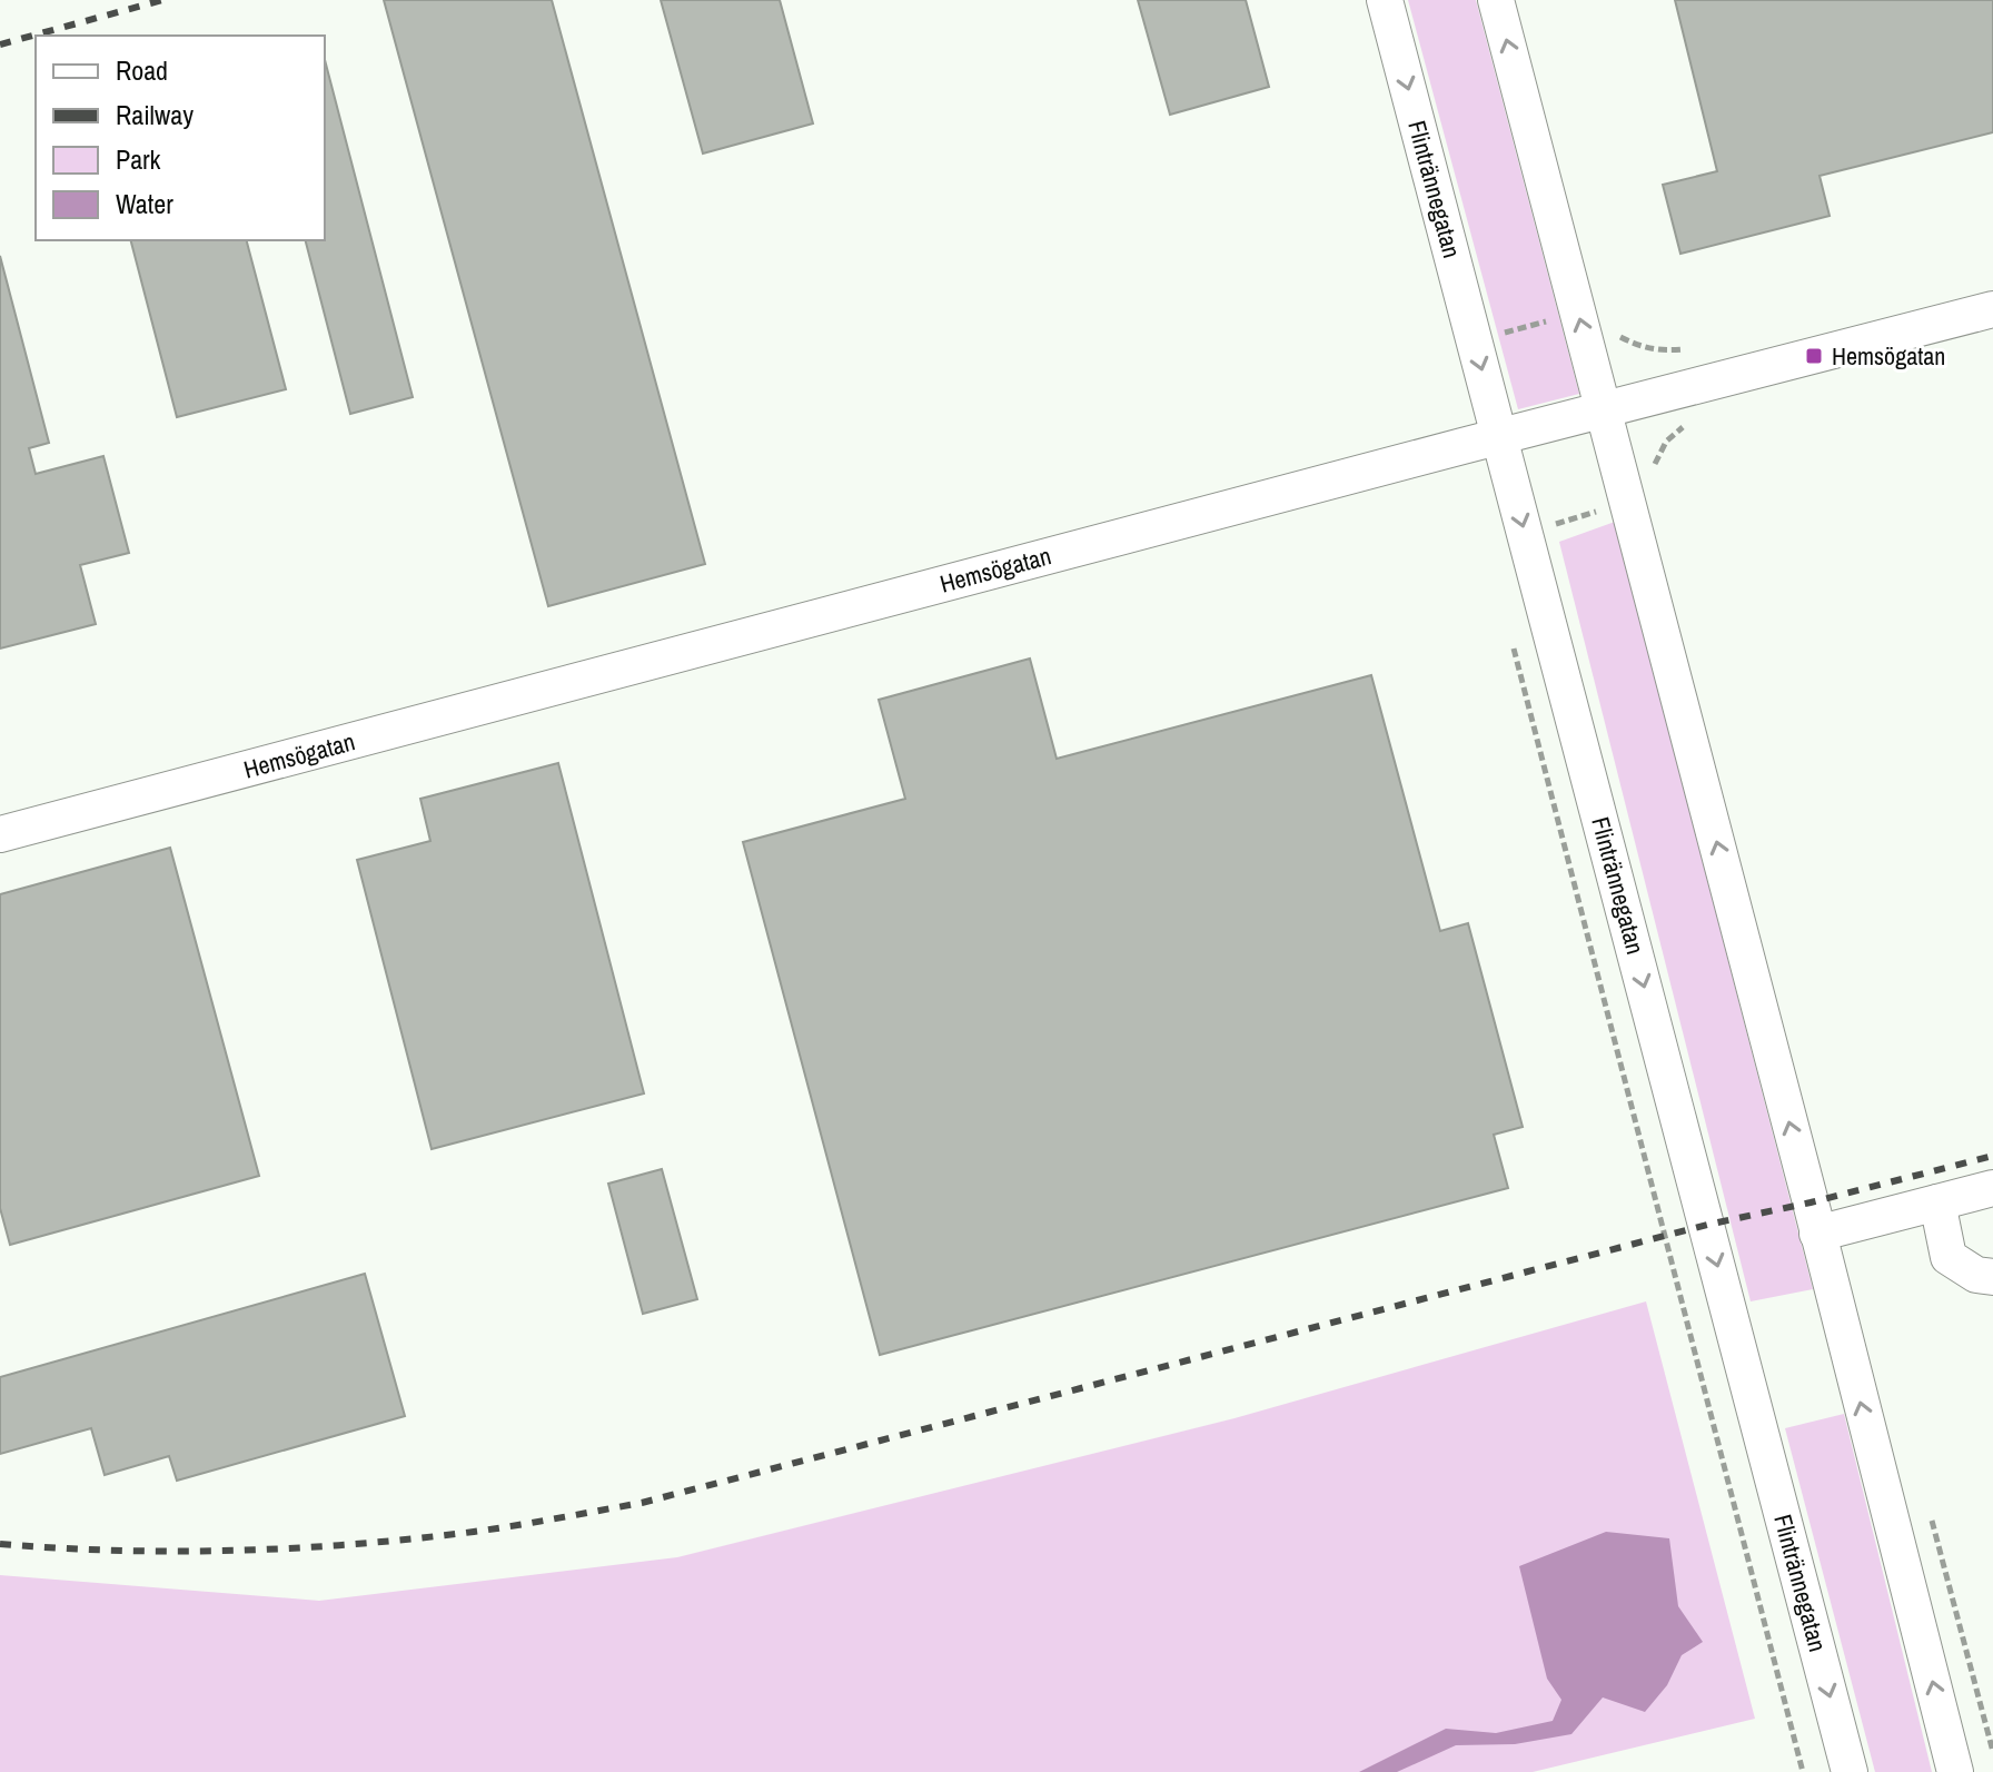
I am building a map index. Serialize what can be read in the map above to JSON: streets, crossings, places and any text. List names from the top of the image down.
{
  "streets": {
    "street": ["Flintrännegatan", "Hemsögatan"]
  },
  "crossings": [
    ["Flintrännegatan", "Hemsögatan"]
  ],
  "places": {
    "transit": ["Hemsögatan"]
  },
  "legend": [
    "Road",
    "Railway",
    "Park",
    "Water"
  ]
}
